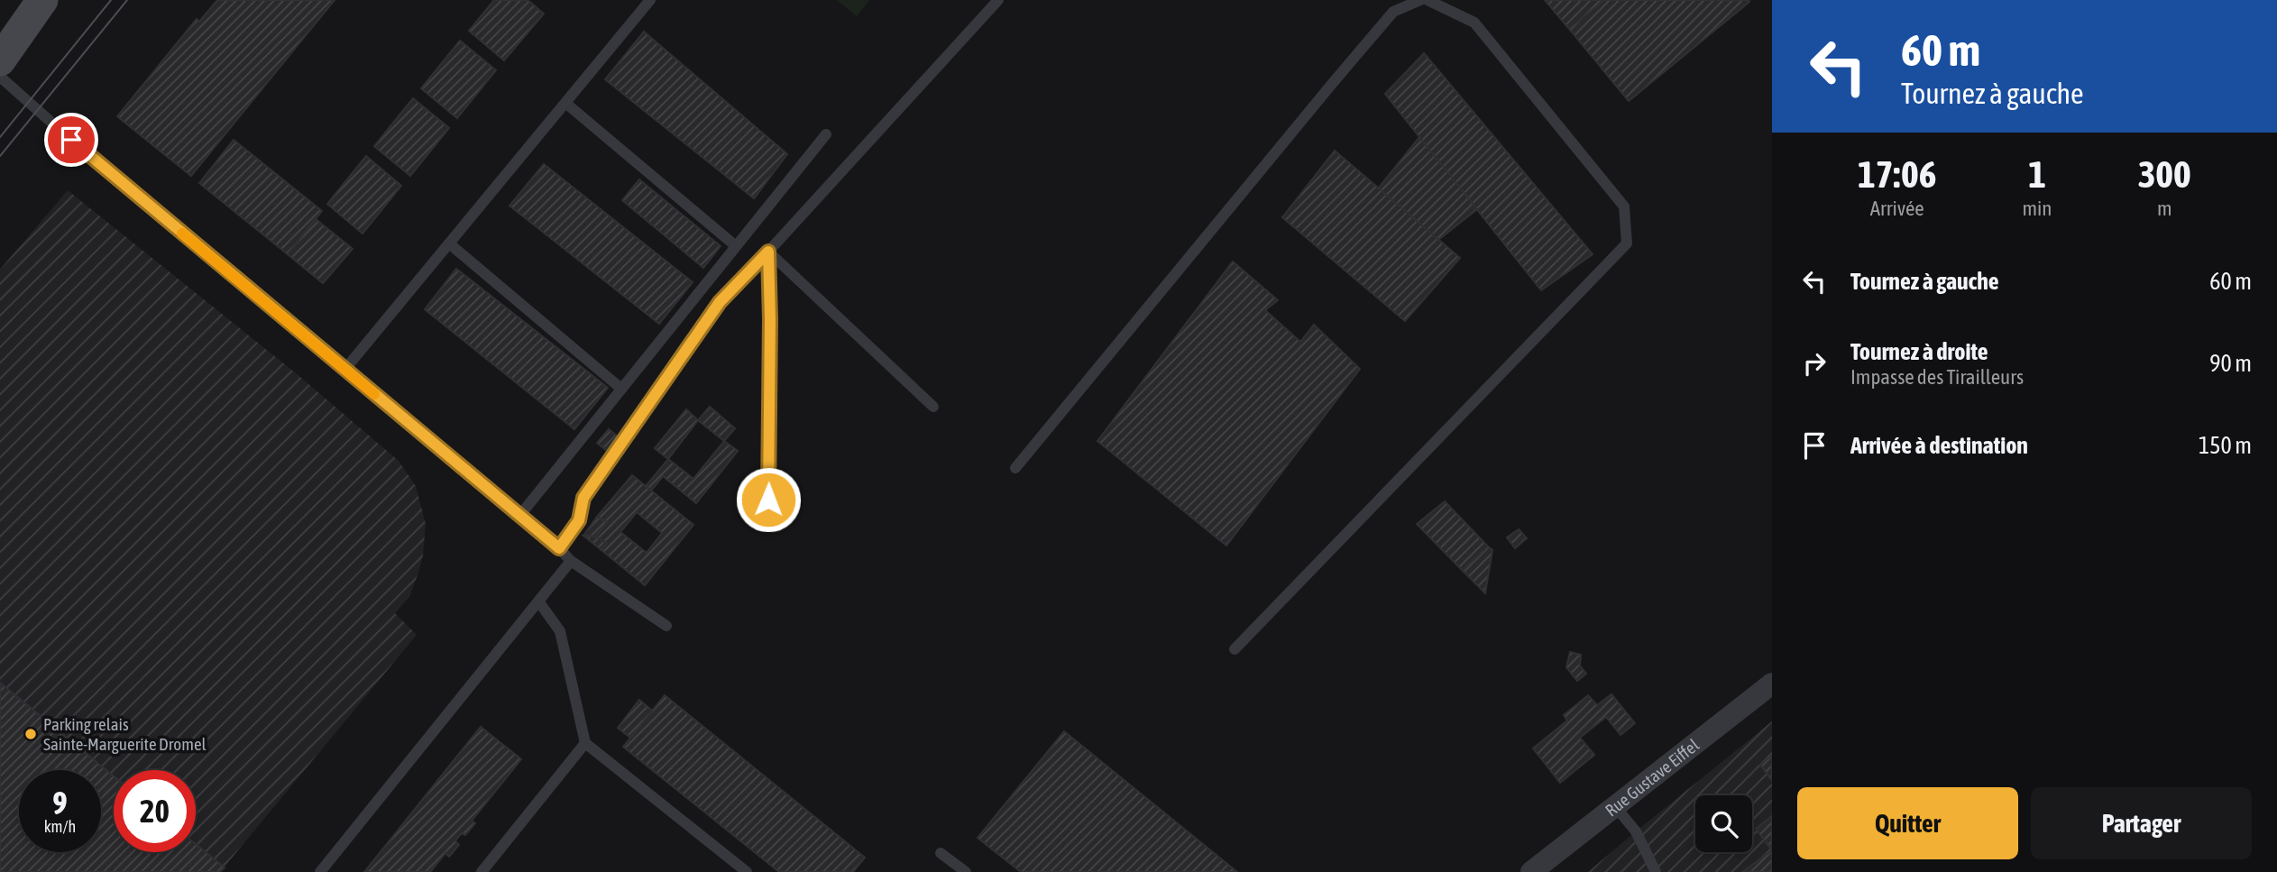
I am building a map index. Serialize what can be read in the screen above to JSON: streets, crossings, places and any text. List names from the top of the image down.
{
  "streets": {
    "street": ["Rue Gustave Eiffel"]
  },
  "places": ["Parking relais Sainte-Marguerite Dromel"],
  "page": {
    "turn": ["60 m", "Tournez à gauche"],
    "eta": [
      "17:06",
      "Arrivée",
      "1",
      "min",
      "300",
      "m"
    ],
    "list": [
      {
        "name": "Tournez à gauche",
        "value": "60 m"
      },
      {
        "name": "Tournez à droite",
        "note": "Impasse des Tirailleurs",
        "value": "90 m"
      },
      {
        "name": "Arrivée à destination",
        "value": "150 m"
      }
    ],
    "speed": "9 km/h",
    "limit": "20",
    "buttons": ["Quitter", "Partager"]
  }
}
